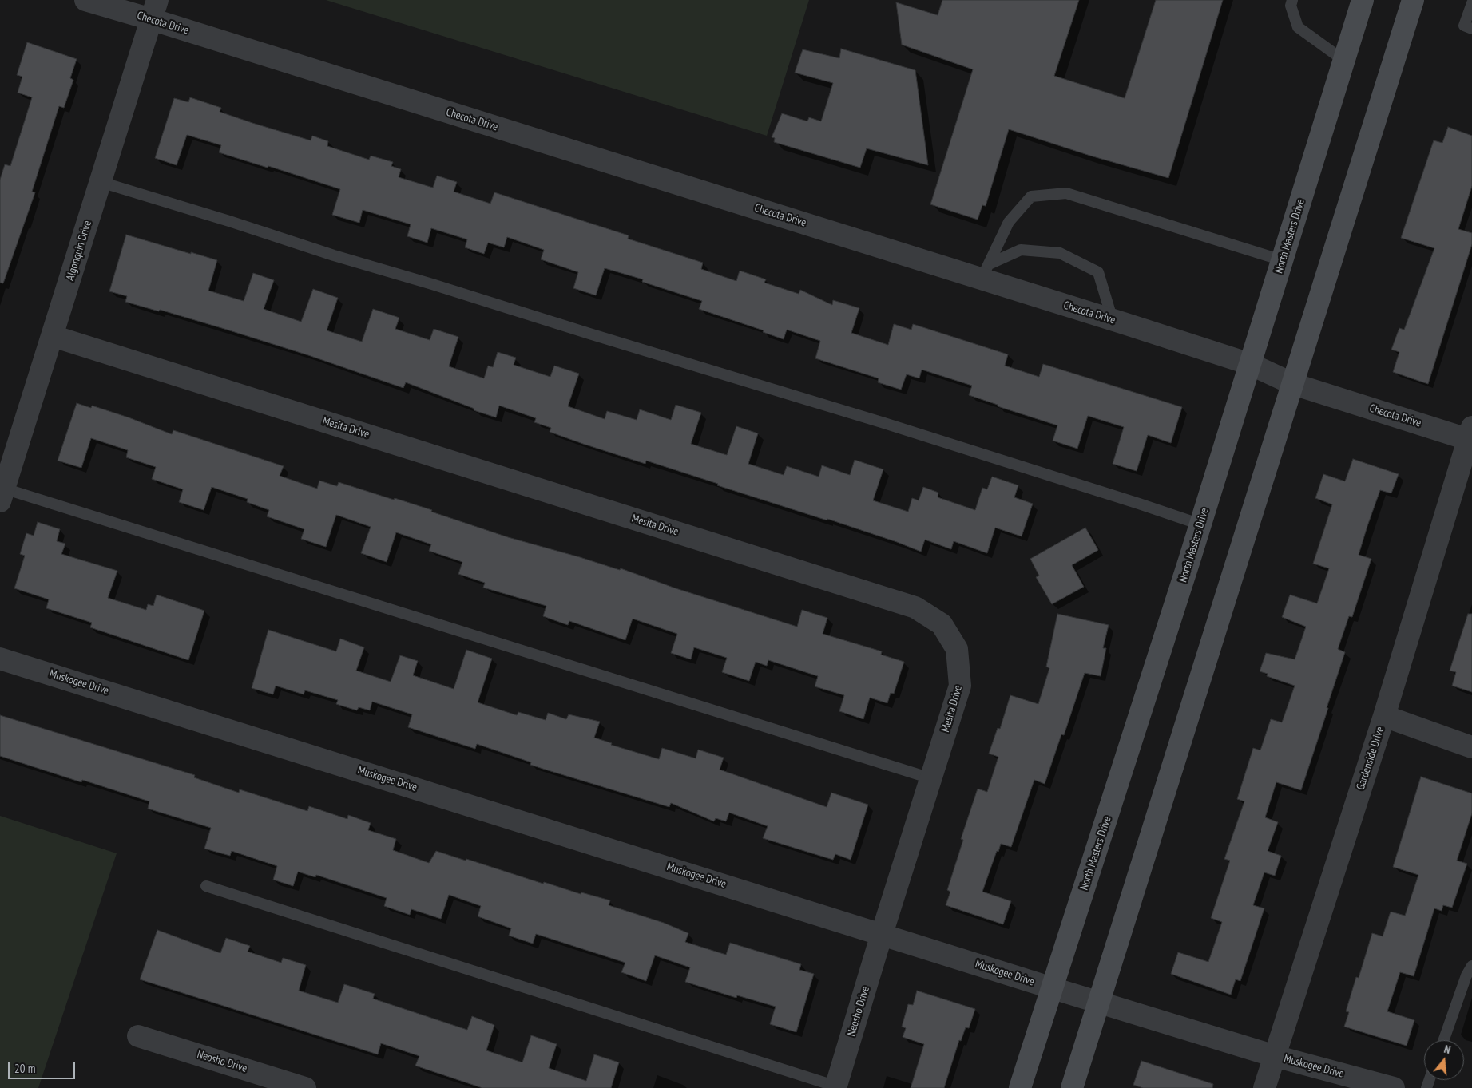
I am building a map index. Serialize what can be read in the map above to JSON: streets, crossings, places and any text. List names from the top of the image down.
{
  "streets": {
    "main road": ["North Masters Drive"],
    "street": [
      "Checota Drive",
      "Algonquin Drive",
      "Mesita Drive",
      "Muskogee Drive",
      "Gardenside Drive",
      "Neosho Drive"
    ]
  },
  "crossings": [
    ["Checota Drive", "North Masters Drive"],
    ["Checota Drive", "Algonquin Drive"],
    ["Checota Drive", "Gardenside Drive"],
    ["North Masters Drive", "Muskogee Drive"],
    ["Algonquin Drive", "Mesita Drive"],
    ["Mesita Drive", "Muskogee Drive"],
    ["Mesita Drive", "Neosho Drive"],
    ["Muskogee Drive", "Gardenside Drive"],
    ["Muskogee Drive", "Neosho Drive"]
  ],
  "scale_bar": "20 m",
  "north": "top"
}
